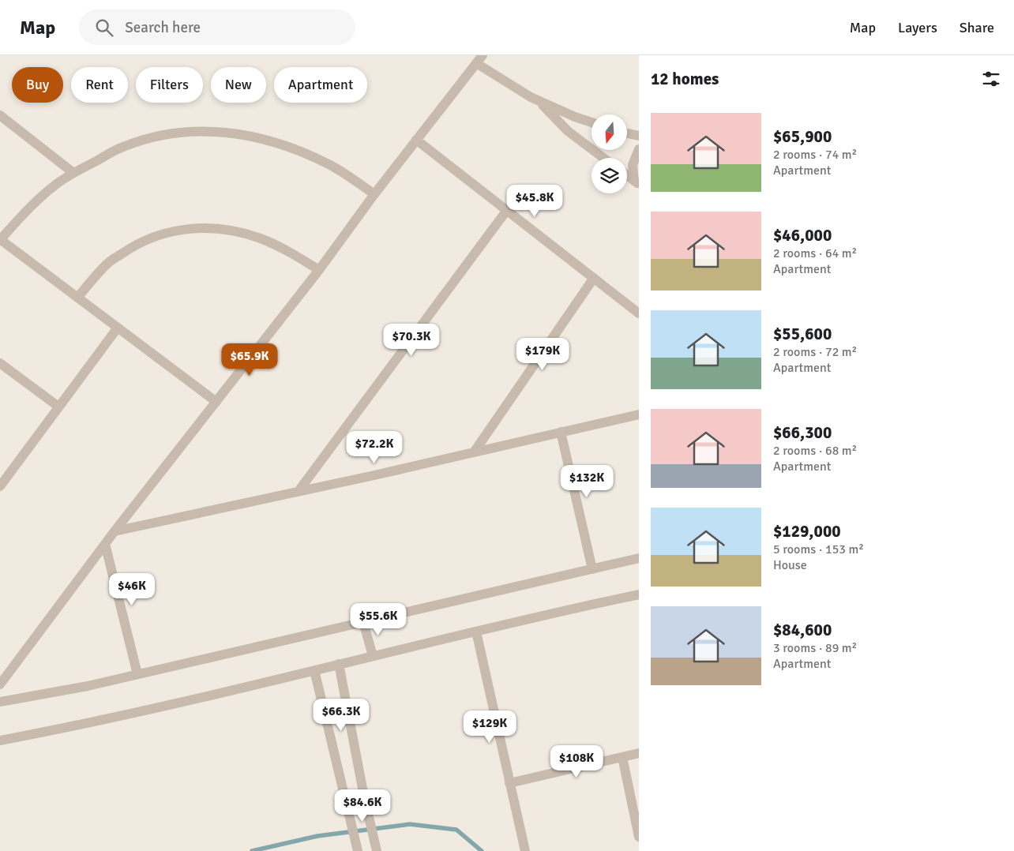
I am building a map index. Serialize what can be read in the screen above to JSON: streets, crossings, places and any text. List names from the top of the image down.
{
  "north": "bottom",
  "page": {
    "header": "Map",
    "search": "Search here",
    "nav": ["Map", "Layers", "Share"],
    "heading": "12 homes",
    "chip": [
      "Buy",
      "Rent",
      "Filters",
      "New",
      "Apartment"
    ],
    "list": [
      {
        "name": "$65,900",
        "note": "2 rooms · 74 m² · Apartment"
      },
      {
        "name": "$46,000",
        "note": "2 rooms · 64 m² · Apartment"
      },
      {
        "name": "$55,600",
        "note": "2 rooms · 72 m² · Apartment"
      },
      {
        "name": "$66,300",
        "note": "2 rooms · 68 m² · Apartment"
      },
      {
        "name": "$129,000",
        "note": "5 rooms · 153 m² · House"
      },
      {
        "name": "$84,600",
        "note": "3 rooms · 89 m² · Apartment"
      }
    ],
    "price": [
      "$45.8K",
      "$70.3K",
      "$179K",
      "$65.9K",
      "$72.2K",
      "$132K",
      "$46K",
      "$55.6K",
      "$66.3K",
      "$129K",
      "$108K",
      "$84.6K"
    ]
  }
}
